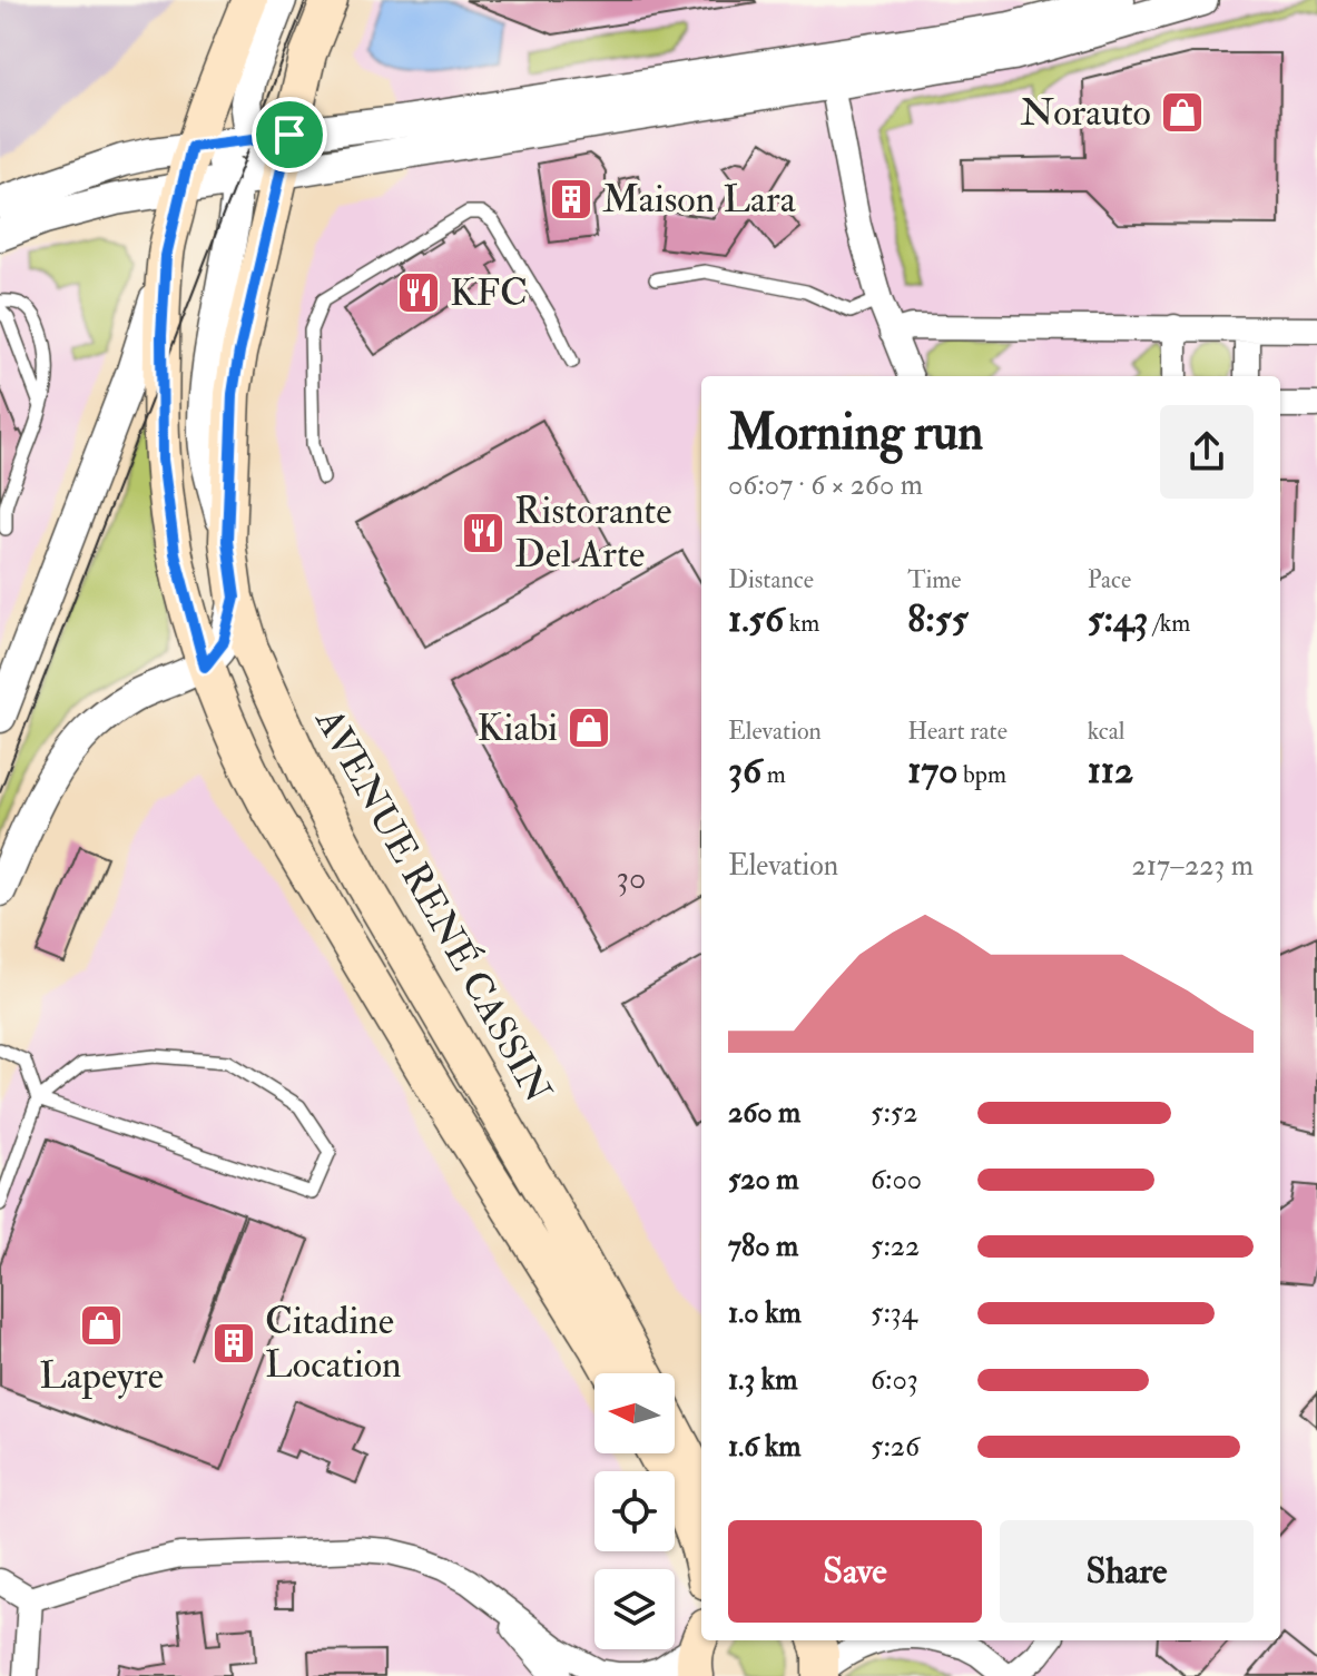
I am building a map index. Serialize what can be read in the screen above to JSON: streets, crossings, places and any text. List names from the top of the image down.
{
  "streets": {
    "main road": ["AVENUE RENÉ CASSIN"]
  },
  "places": {
    "shop": ["Norauto", "Kiabi", "Lapeyre"],
    "building": ["Maison Lara", "Citadine Location"],
    "restaurant": ["KFC", "Ristorante Del Arte"]
  },
  "house_numbers": ["30"],
  "north": "left",
  "page": {
    "heading": ["Morning run", "06:07 · 6 × 260 m"],
    "stats": [
      ["Distance", "1.56 km"],
      ["Time", "8:55"],
      ["Pace", "5:43 /km"],
      ["Elevation", "36 m"],
      ["Heart rate", "170 bpm"],
      ["kcal", "112"]
    ],
    "chart": ["Elevation", "217–223 m"],
    "list": [
      {
        "name": "260 m",
        "note": "5:52"
      },
      {
        "name": "520 m",
        "note": "6:00"
      },
      {
        "name": "780 m",
        "note": "5:22"
      },
      {
        "name": "1.0 km",
        "note": "5:34"
      },
      {
        "name": "1.3 km",
        "note": "6:03"
      },
      {
        "name": "1.6 km",
        "note": "5:26"
      }
    ],
    "buttons": ["Save", "Share"]
  }
}
